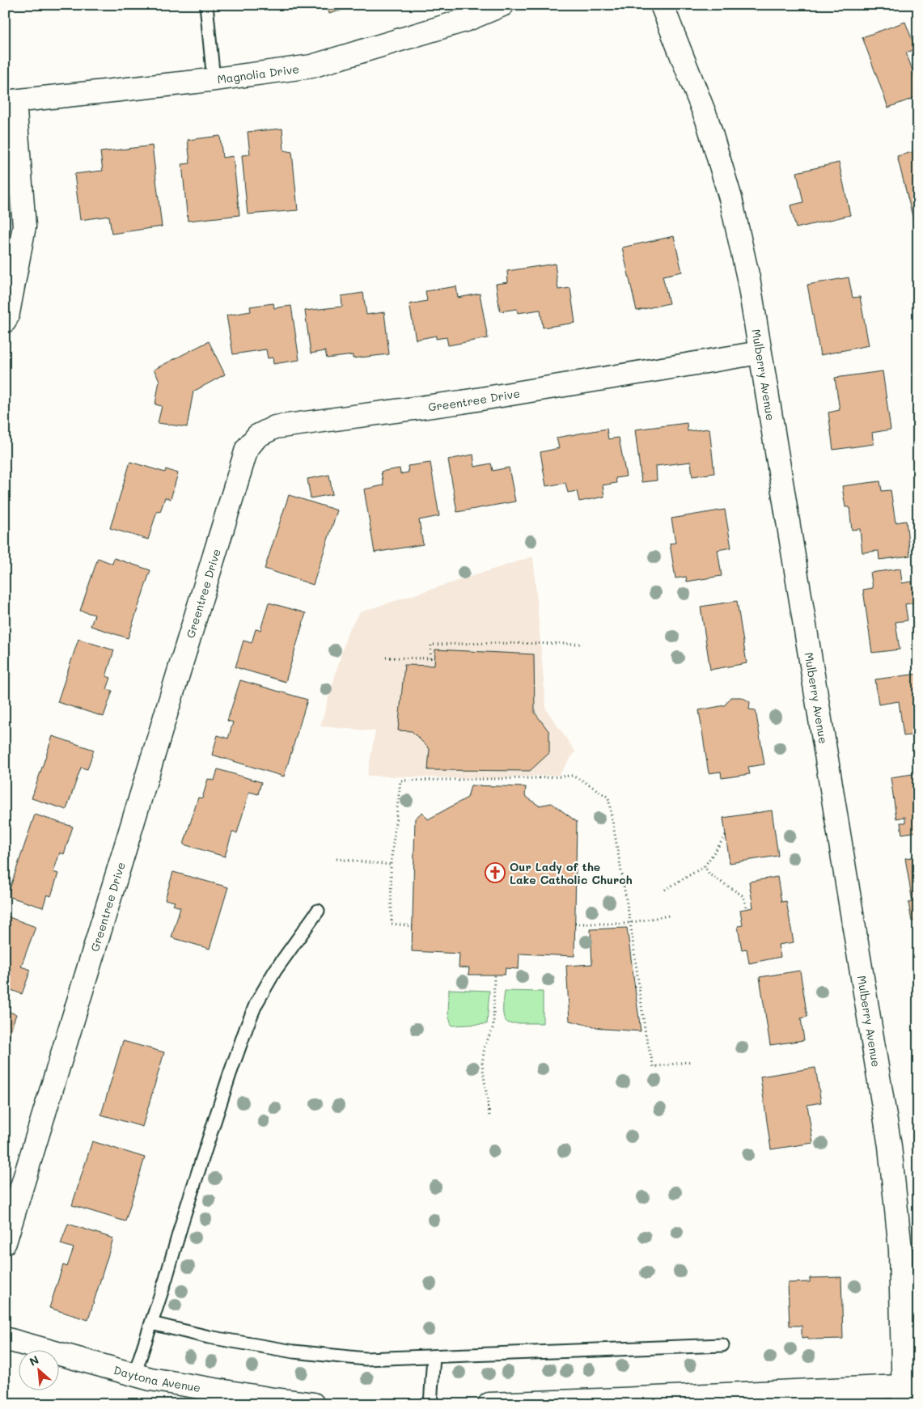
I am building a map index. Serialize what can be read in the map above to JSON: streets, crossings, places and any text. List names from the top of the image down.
{
  "streets": {
    "street": [
      "Magnolia Drive",
      "Mulberry Avenue",
      "Greentree Drive",
      "Daytona Avenue"
    ]
  },
  "crossings": [
    ["Mulberry Avenue", "Greentree Drive"]
  ],
  "places": {
    "church": ["Our Lady of the Lake Catholic Church"]
  },
  "north": "top left"
}
